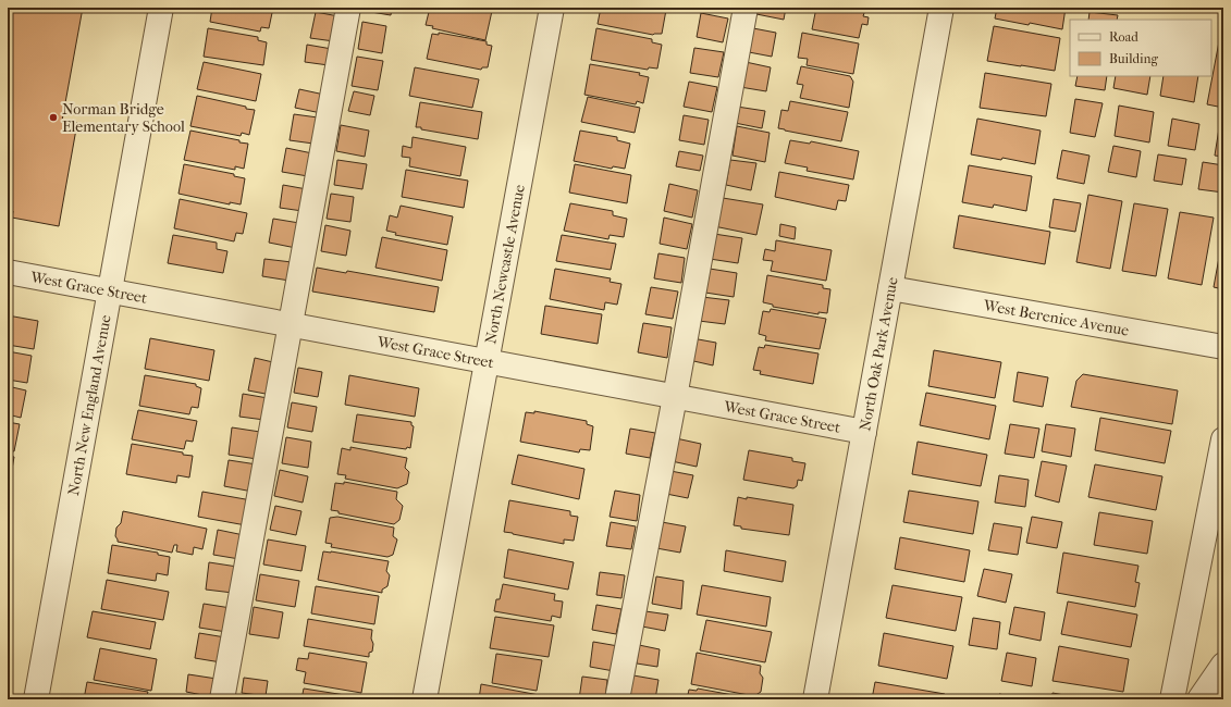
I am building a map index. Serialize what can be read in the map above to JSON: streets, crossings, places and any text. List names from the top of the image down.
{
  "streets": {
    "street": [
      "North Newcastle Avenue",
      "West Grace Street",
      "West Berenice Avenue",
      "North Oak Park Avenue",
      "North New England Avenue"
    ]
  },
  "crossings": [
    ["North Newcastle Avenue", "West Grace Street"],
    ["West Grace Street", "North Oak Park Avenue"],
    ["West Grace Street", "North New England Avenue"],
    ["West Berenice Avenue", "North Oak Park Avenue"]
  ],
  "places": ["Norman Bridge Elementary School"],
  "legend": ["Road", "Building"]
}
